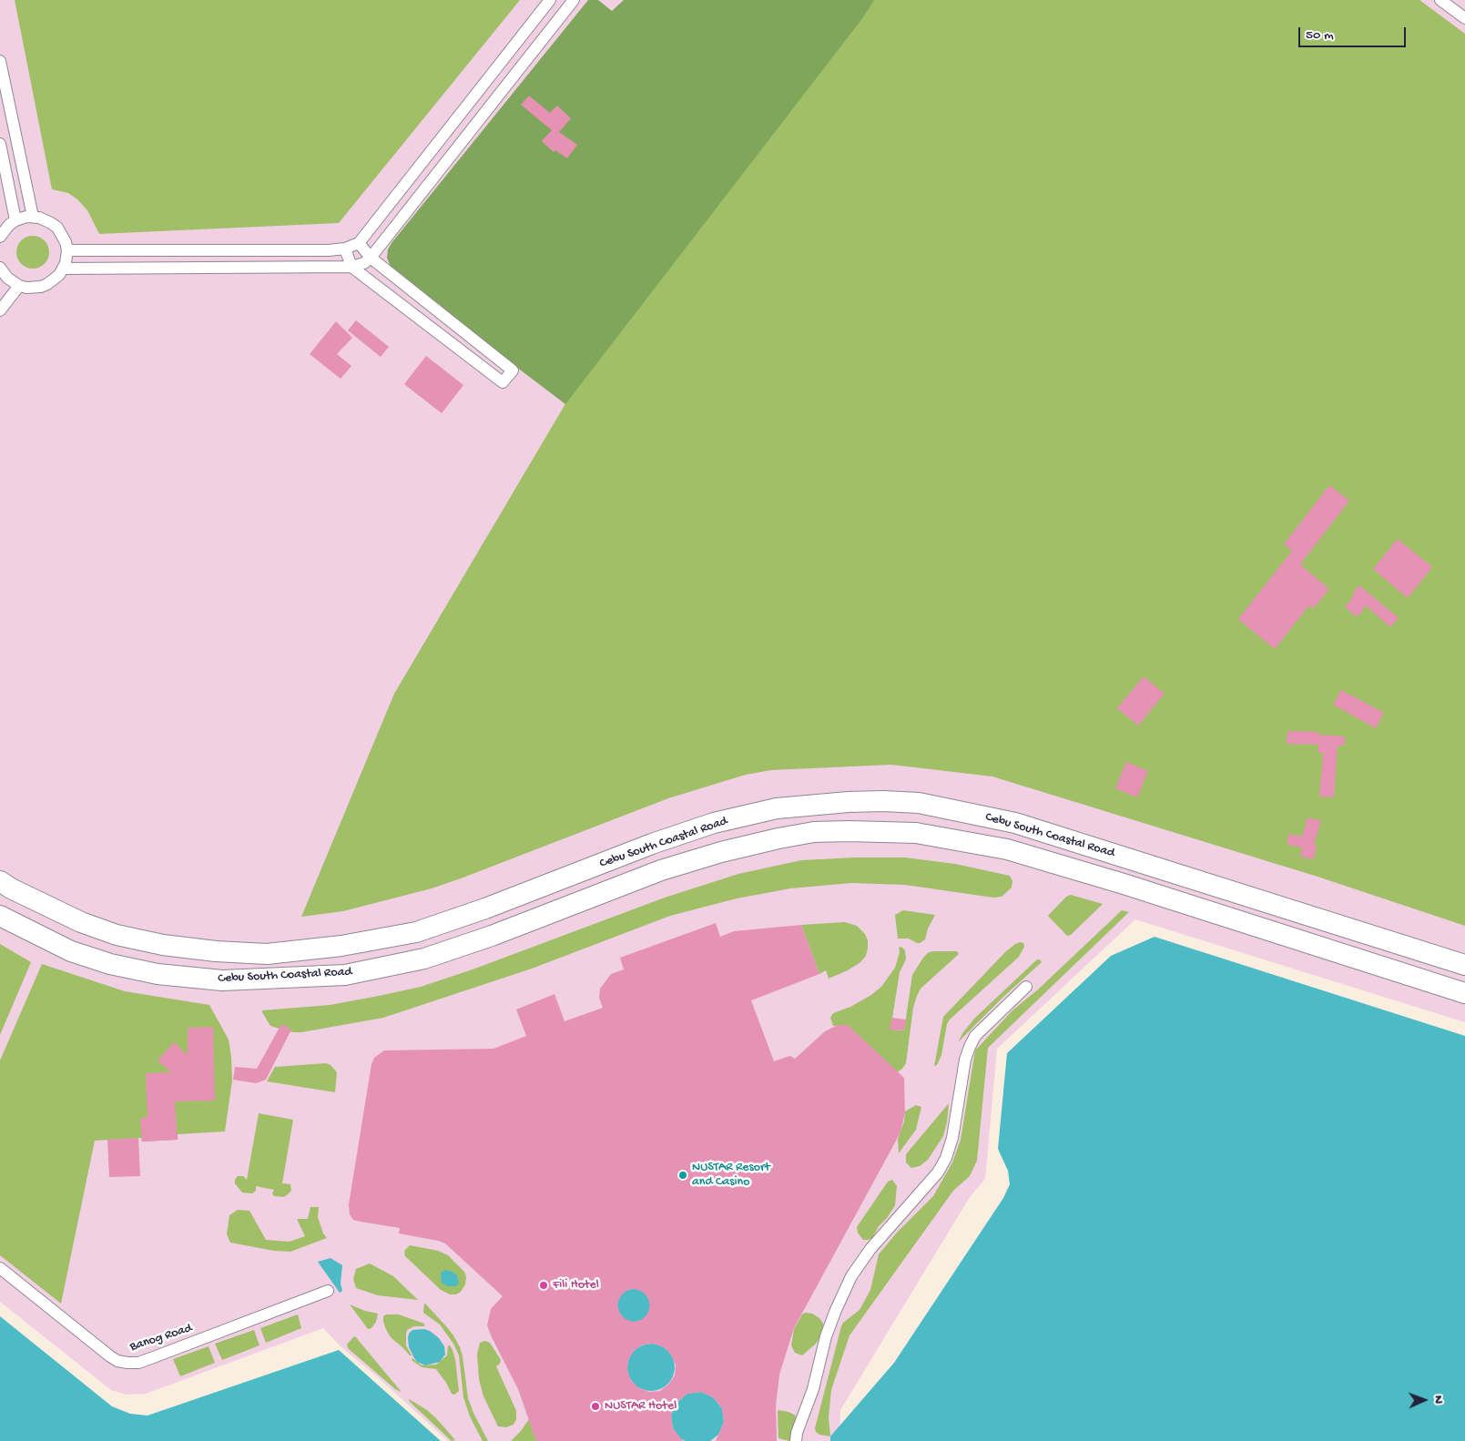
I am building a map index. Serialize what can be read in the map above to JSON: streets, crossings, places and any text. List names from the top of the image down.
{
  "streets": {
    "highway": ["Cebu South Coastal Road"],
    "street": ["Banog Road"]
  },
  "places": ["NUSTAR Resort and Casino", "Fili Hotel", "NUSTAR Hotel"],
  "scale_bar": "50 m",
  "north": "right"
}
